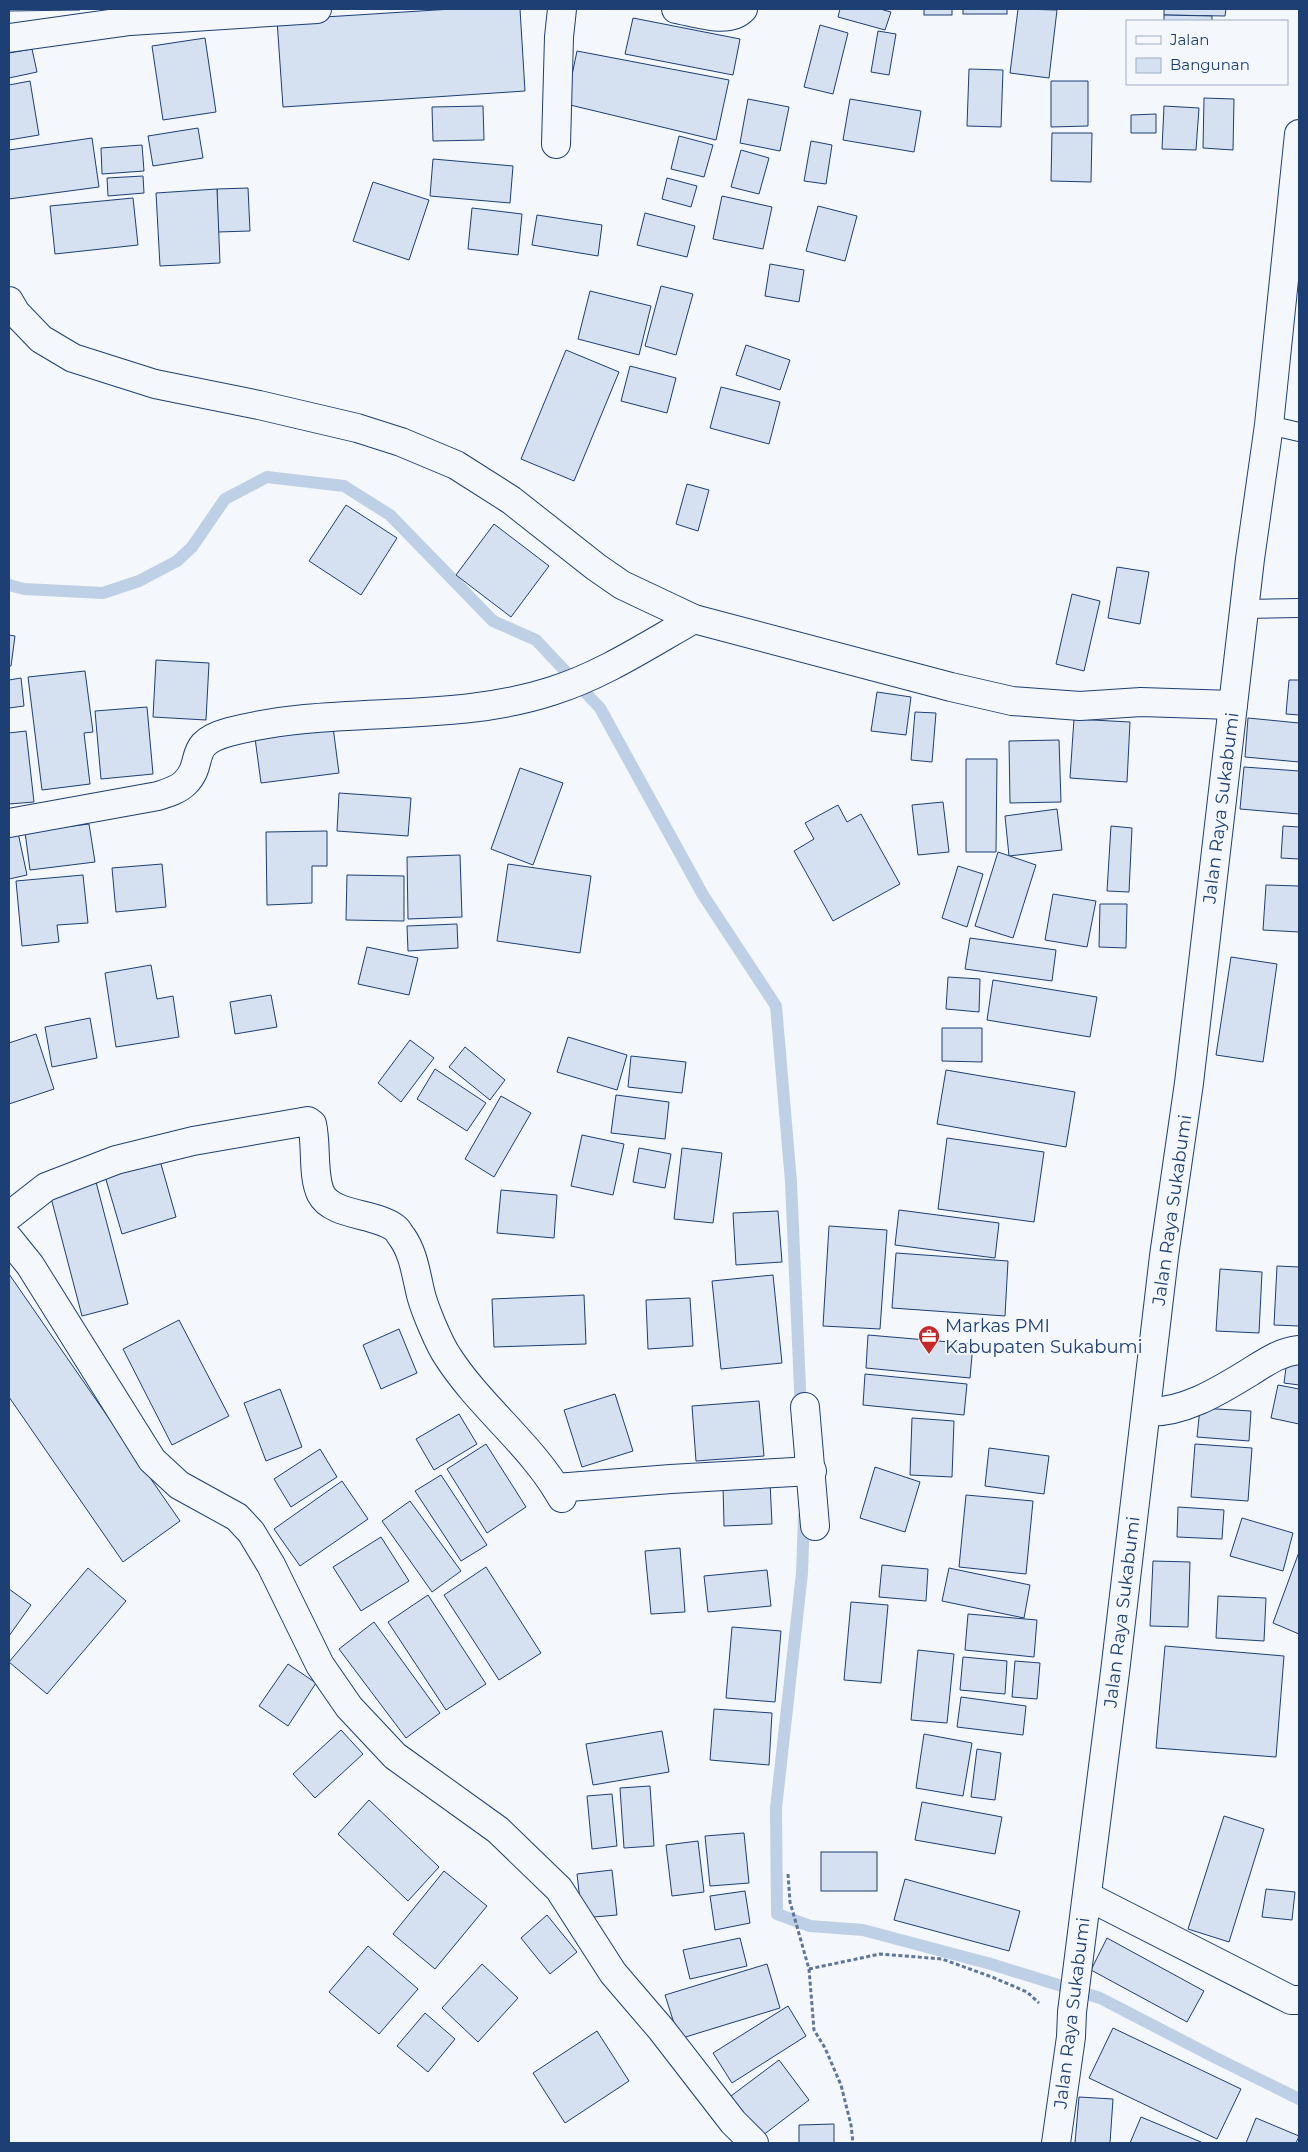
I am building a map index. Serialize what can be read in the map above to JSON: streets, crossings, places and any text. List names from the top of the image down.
{
  "streets": {
    "main road": ["Jalan Raya Sukabumi"]
  },
  "places": {
    "office": ["Markas PMI Kabupaten Sukabumi"]
  },
  "legend": ["Jalan", "Bangunan"]
}
